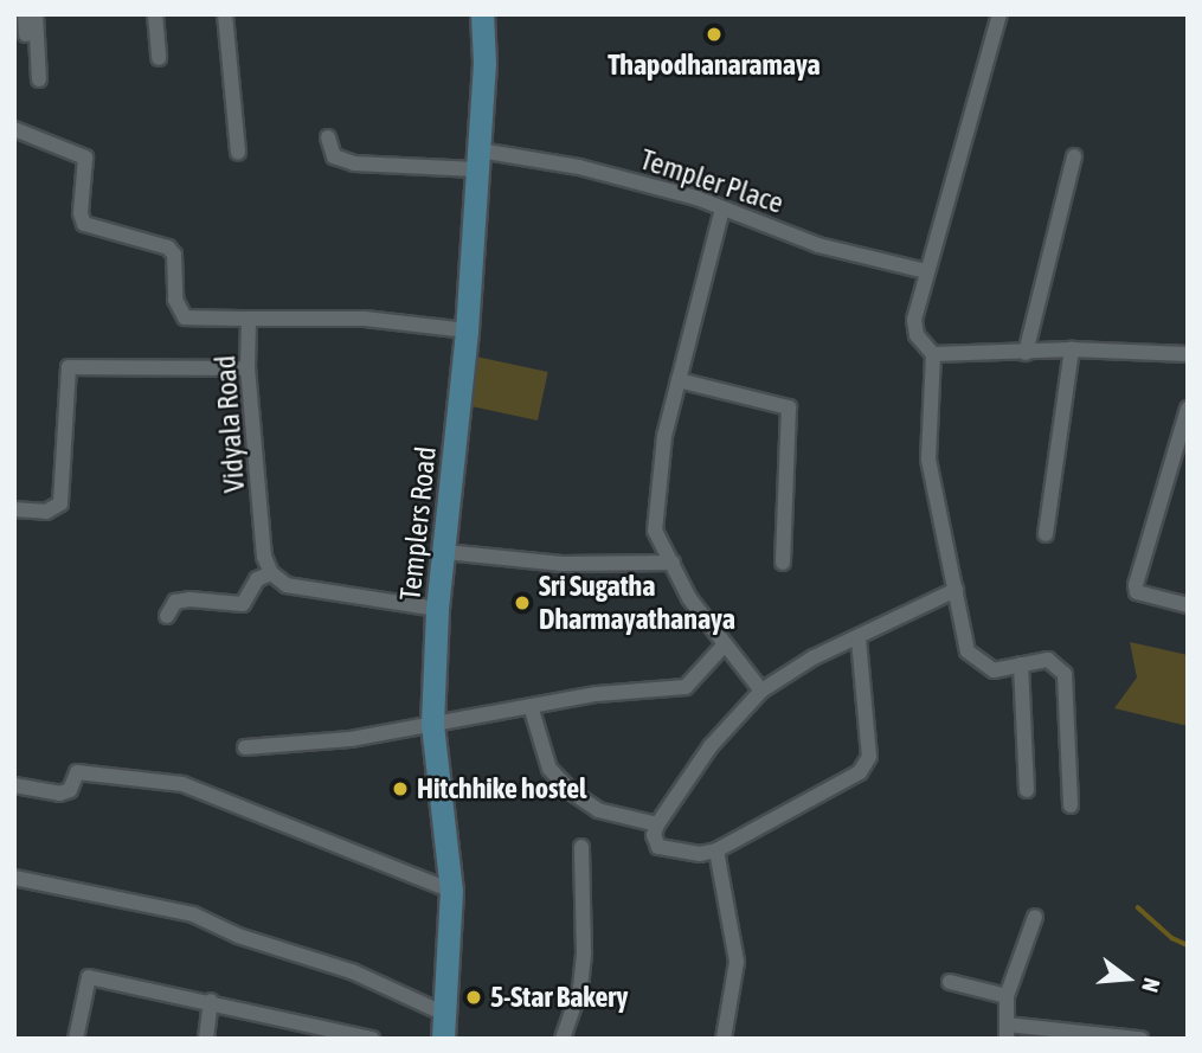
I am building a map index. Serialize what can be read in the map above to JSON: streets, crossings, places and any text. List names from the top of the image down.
{
  "streets": {
    "main road": ["Templers Road"],
    "street": ["Templer Place", "Vidyala Road"]
  },
  "crossings": [
    ["Templer Place", "Templers Road"],
    ["Vidyala Road", "Templers Road"]
  ],
  "places": [
    "Thapodhanaramaya",
    "Sri Sugatha Dharmayathanaya",
    "Hitchhike hostel",
    "5-Star Bakery"
  ],
  "north": "right"
}
